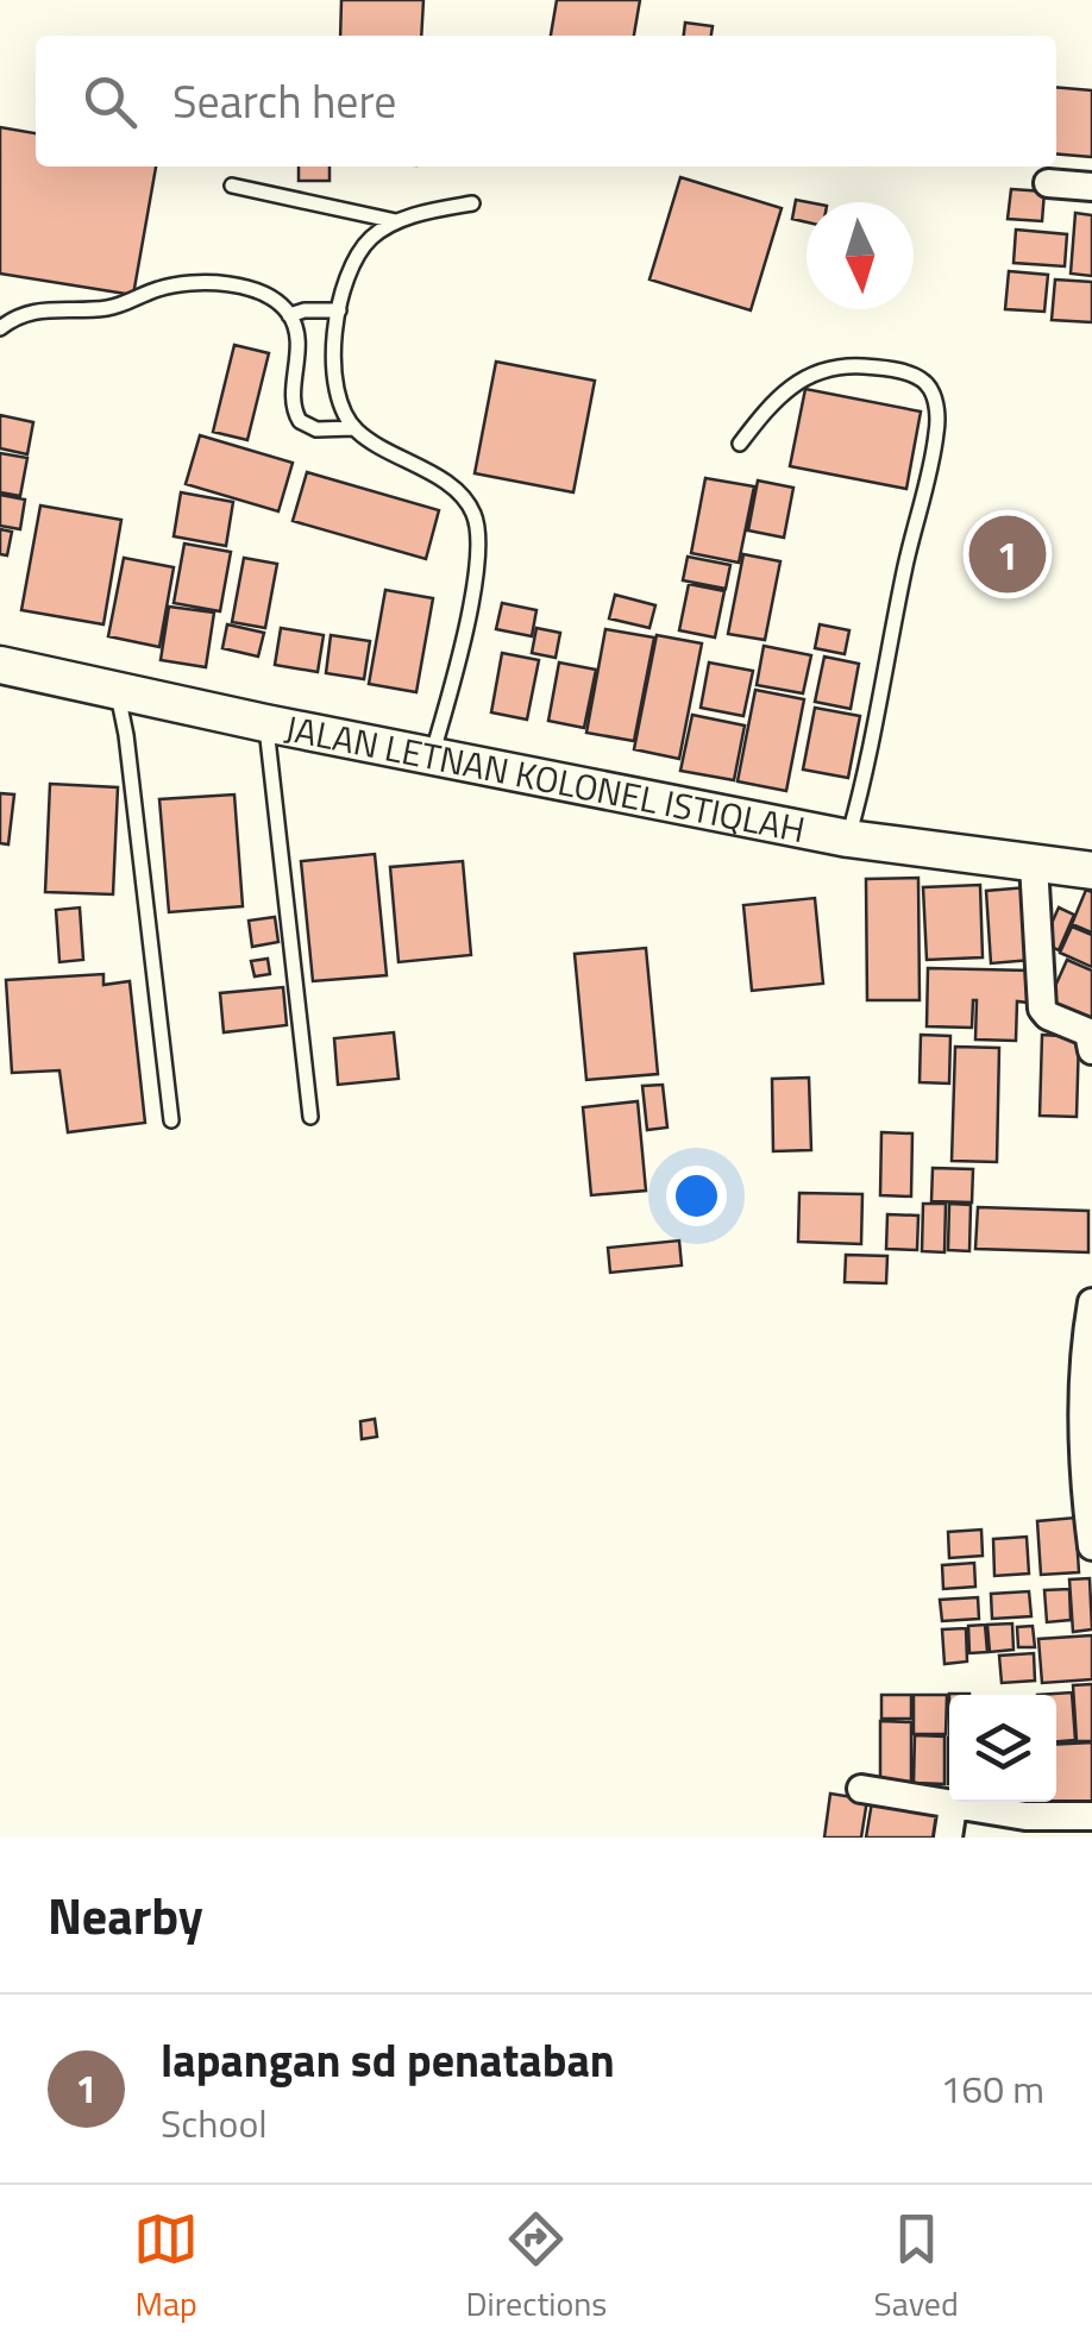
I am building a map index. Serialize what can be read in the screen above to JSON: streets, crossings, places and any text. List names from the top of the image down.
{
  "streets": {
    "street": ["JALAN LETNAN KOLONEL ISTIQLAH"]
  },
  "north": "bottom",
  "page": {
    "search": "Search here",
    "pins": "1",
    "heading": "Nearby",
    "list": [
      {
        "mark": "1",
        "name": "lapangan sd penataban",
        "note": "School",
        "value": "160 m"
      }
    ],
    "nav": ["Map", "Directions", "Saved"]
  }
}
